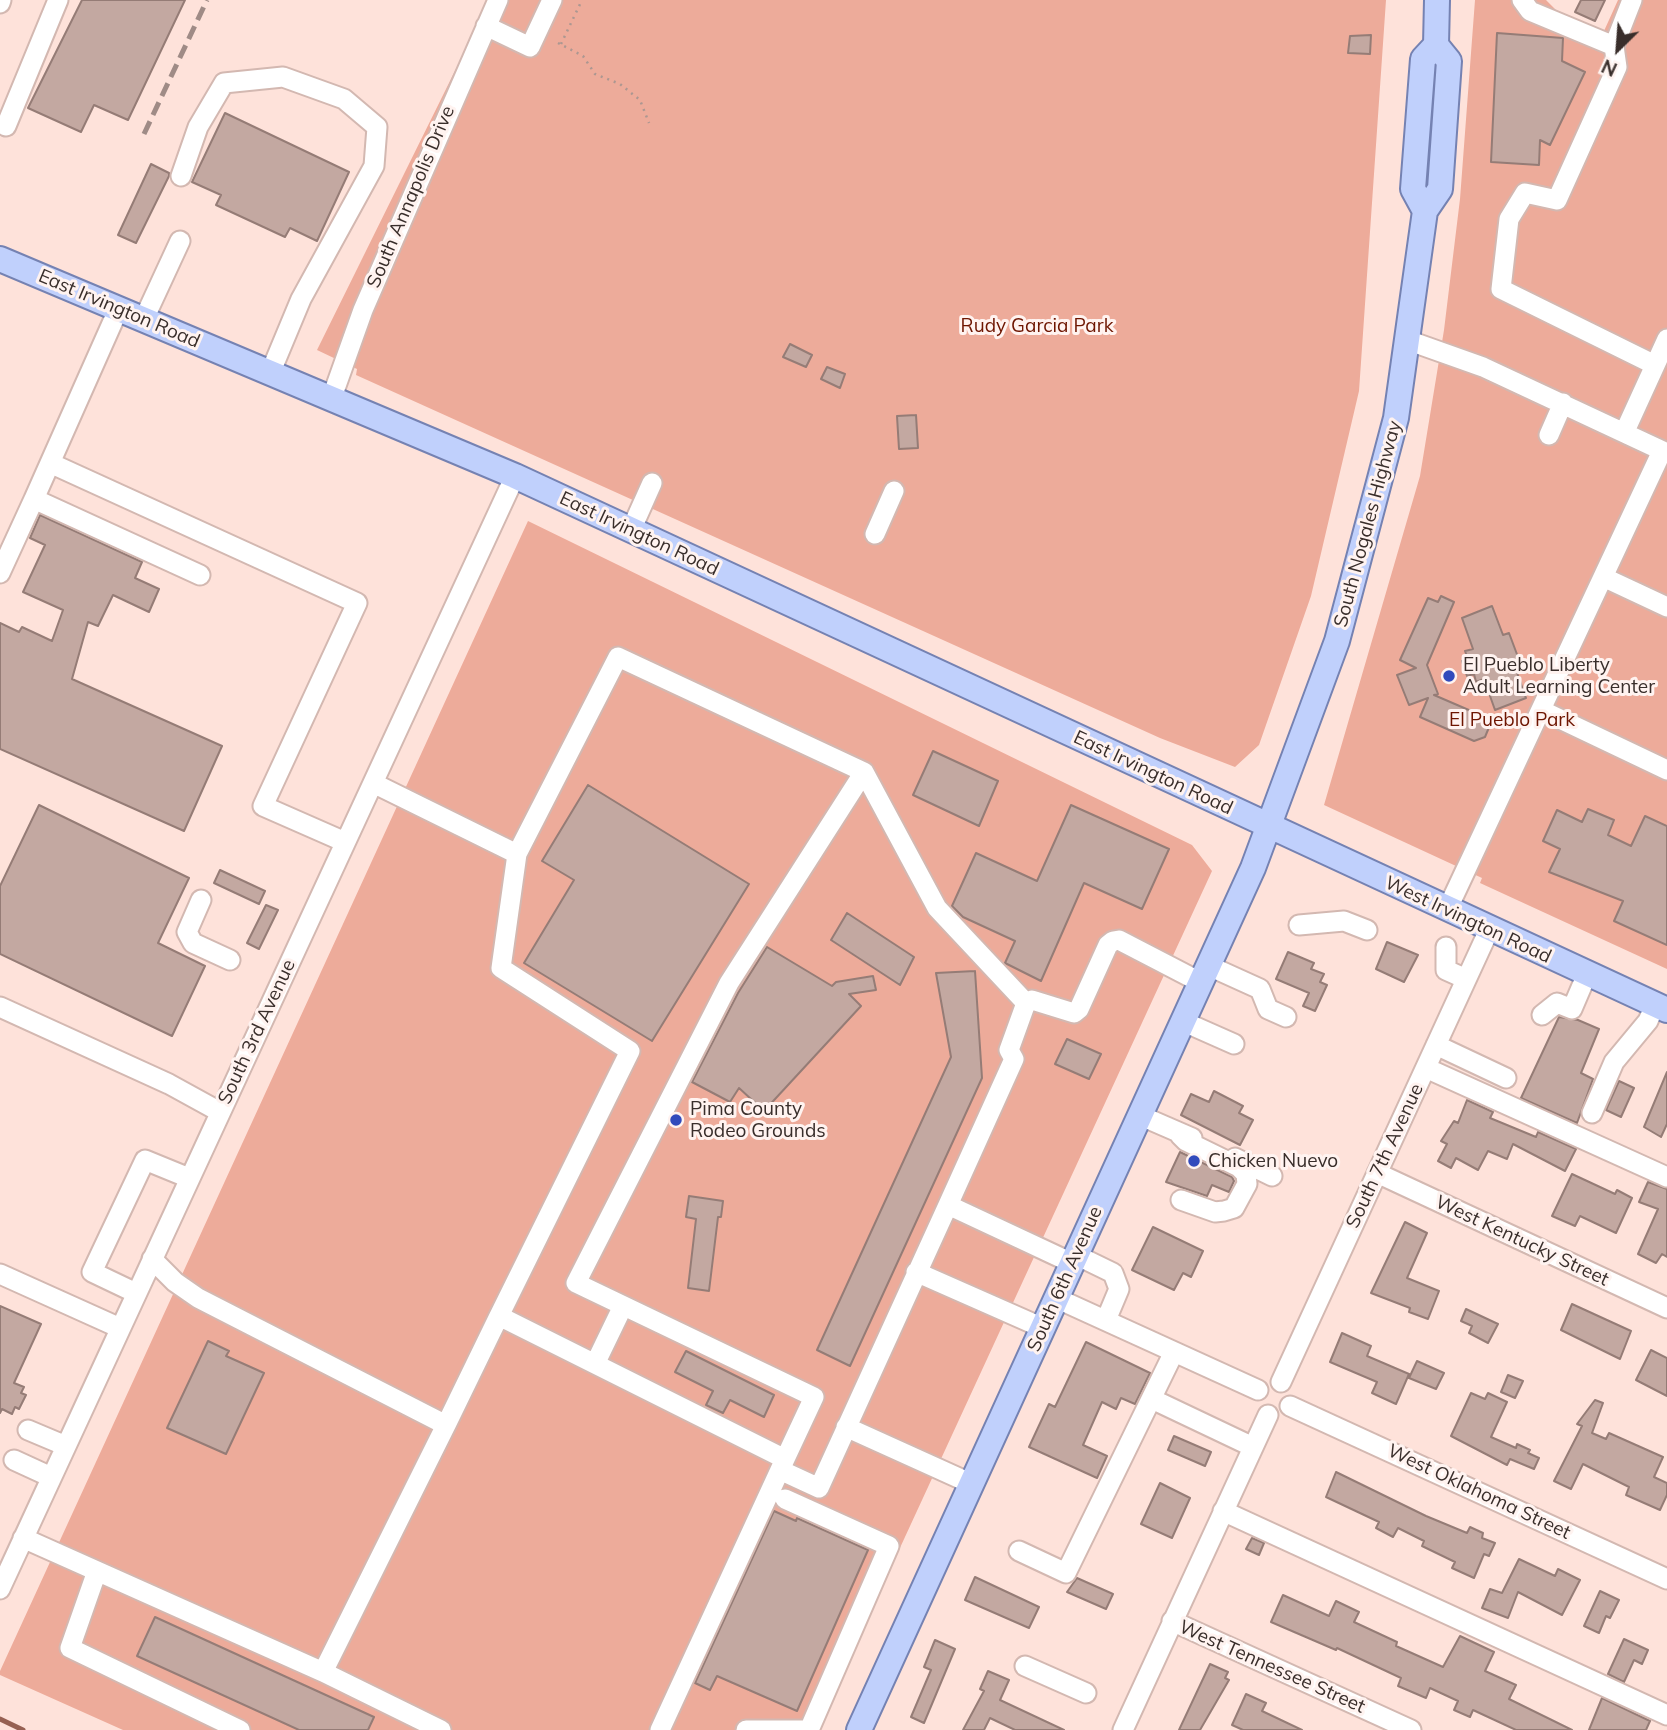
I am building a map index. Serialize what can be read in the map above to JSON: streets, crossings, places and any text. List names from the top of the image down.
{
  "streets": {
    "main road": [
      "East Irvington Road",
      "South Nogales Highway",
      "West Irvington Road",
      "South 6th Avenue"
    ],
    "street": [
      "South Annapolis Drive",
      "South 3rd Avenue",
      "South 7th Avenue",
      "West Kentucky Street",
      "West Oklahoma Street",
      "West Tennessee Street"
    ]
  },
  "crossings": [
    ["South Annapolis Drive", "East Irvington Road"],
    ["East Irvington Road", "South Nogales Highway"],
    ["East Irvington Road", "West Irvington Road"],
    ["East Irvington Road", "South 3rd Avenue"],
    ["East Irvington Road", "South 6th Avenue"],
    ["South Nogales Highway", "West Irvington Road"],
    ["South Nogales Highway", "South 6th Avenue"],
    ["West Irvington Road", "South 7th Avenue"],
    ["West Irvington Road", "South 6th Avenue"],
    ["South 7th Avenue", "West Kentucky Street"],
    ["South 7th Avenue", "West Oklahoma Street"]
  ],
  "parks": ["Rudy Garcia Park", "El Pueblo Park"],
  "places": ["El Pueblo Liberty Adult Learning Center", "Pima County Rodeo Grounds", "Chicken Nuevo"],
  "north": "bottom left"
}
